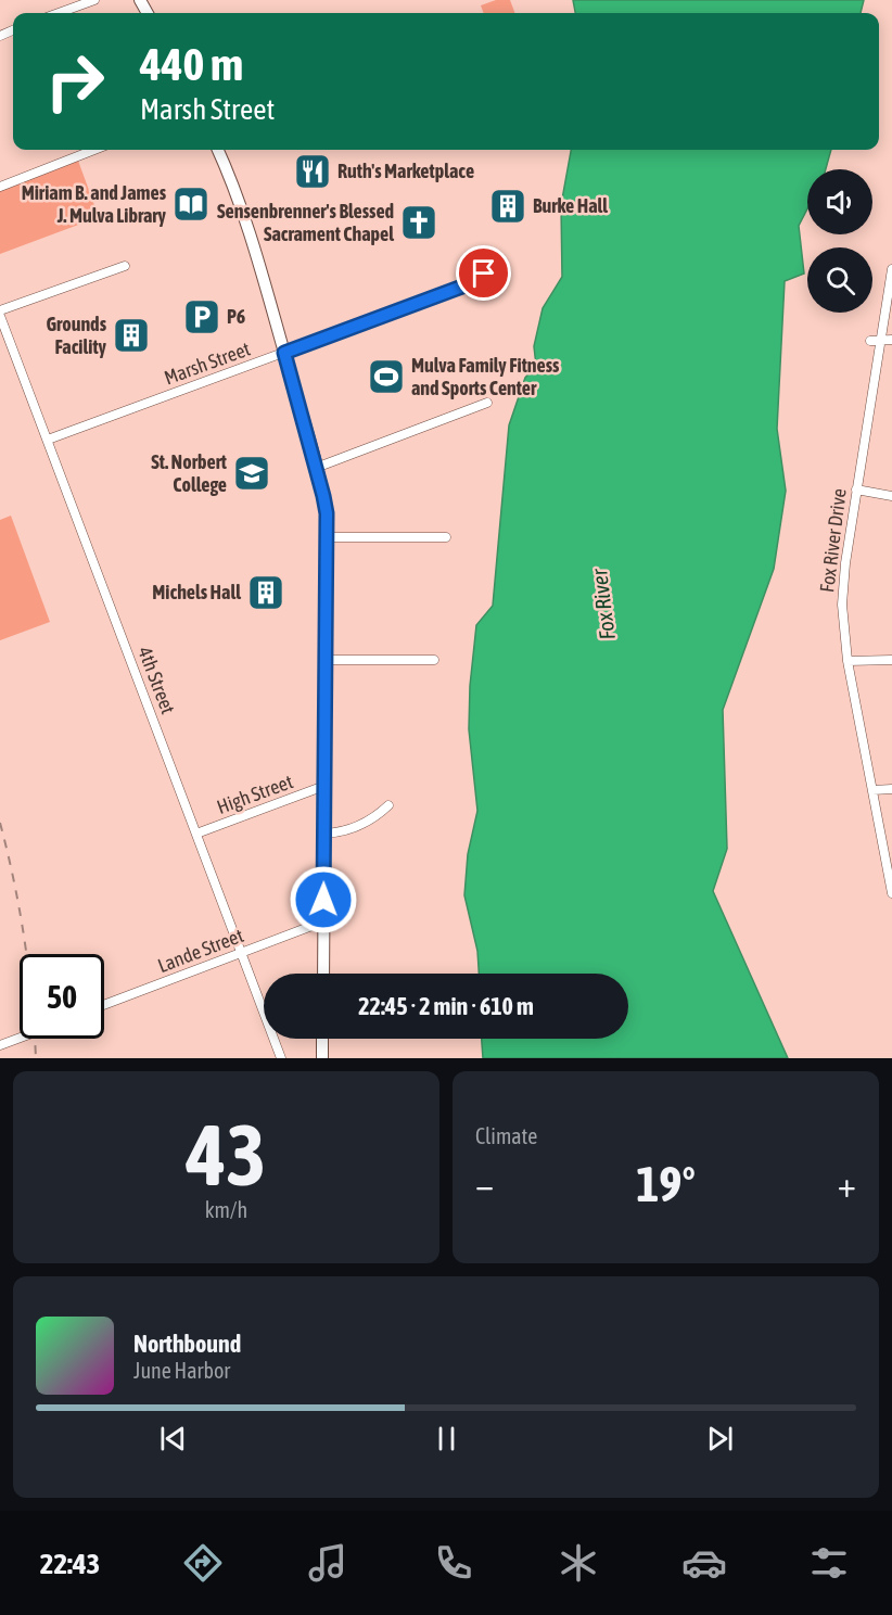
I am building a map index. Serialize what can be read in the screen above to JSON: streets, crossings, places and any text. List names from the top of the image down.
{
  "streets": {
    "street": [
      "Marsh Street",
      "Fox River Drive",
      "4th Street",
      "High Street",
      "Lande Street"
    ]
  },
  "crossings": [
    ["Marsh Street", "4th Street"],
    ["4th Street", "High Street"],
    ["4th Street", "Lande Street"]
  ],
  "water": ["Fox River"],
  "places": {
    "restaurant": ["Ruth's Marketplace"],
    "library": ["Miriam B. and James J. Mulva Library"],
    "building": ["Burke Hall", "Grounds Facility", "Michels Hall"],
    "church": ["Sensenbrenner's Blessed Sacrament Chapel"],
    "parking": ["P6"],
    "sports": ["Mulva Family Fitness and Sports Center"],
    "school or university": ["St. Norbert College"]
  },
  "page": {
    "turn": ["440 m", "Marsh Street"],
    "limit": "50",
    "trip": "22:45 · 2 min · 610 m",
    "tile": [
      ["43", "km/h"],
      "Climate"
    ],
    "heat": ["−", "19°", "+"],
    "song": ["Northbound", "June Harbor"],
    "tabs": "22:43"
  }
}
